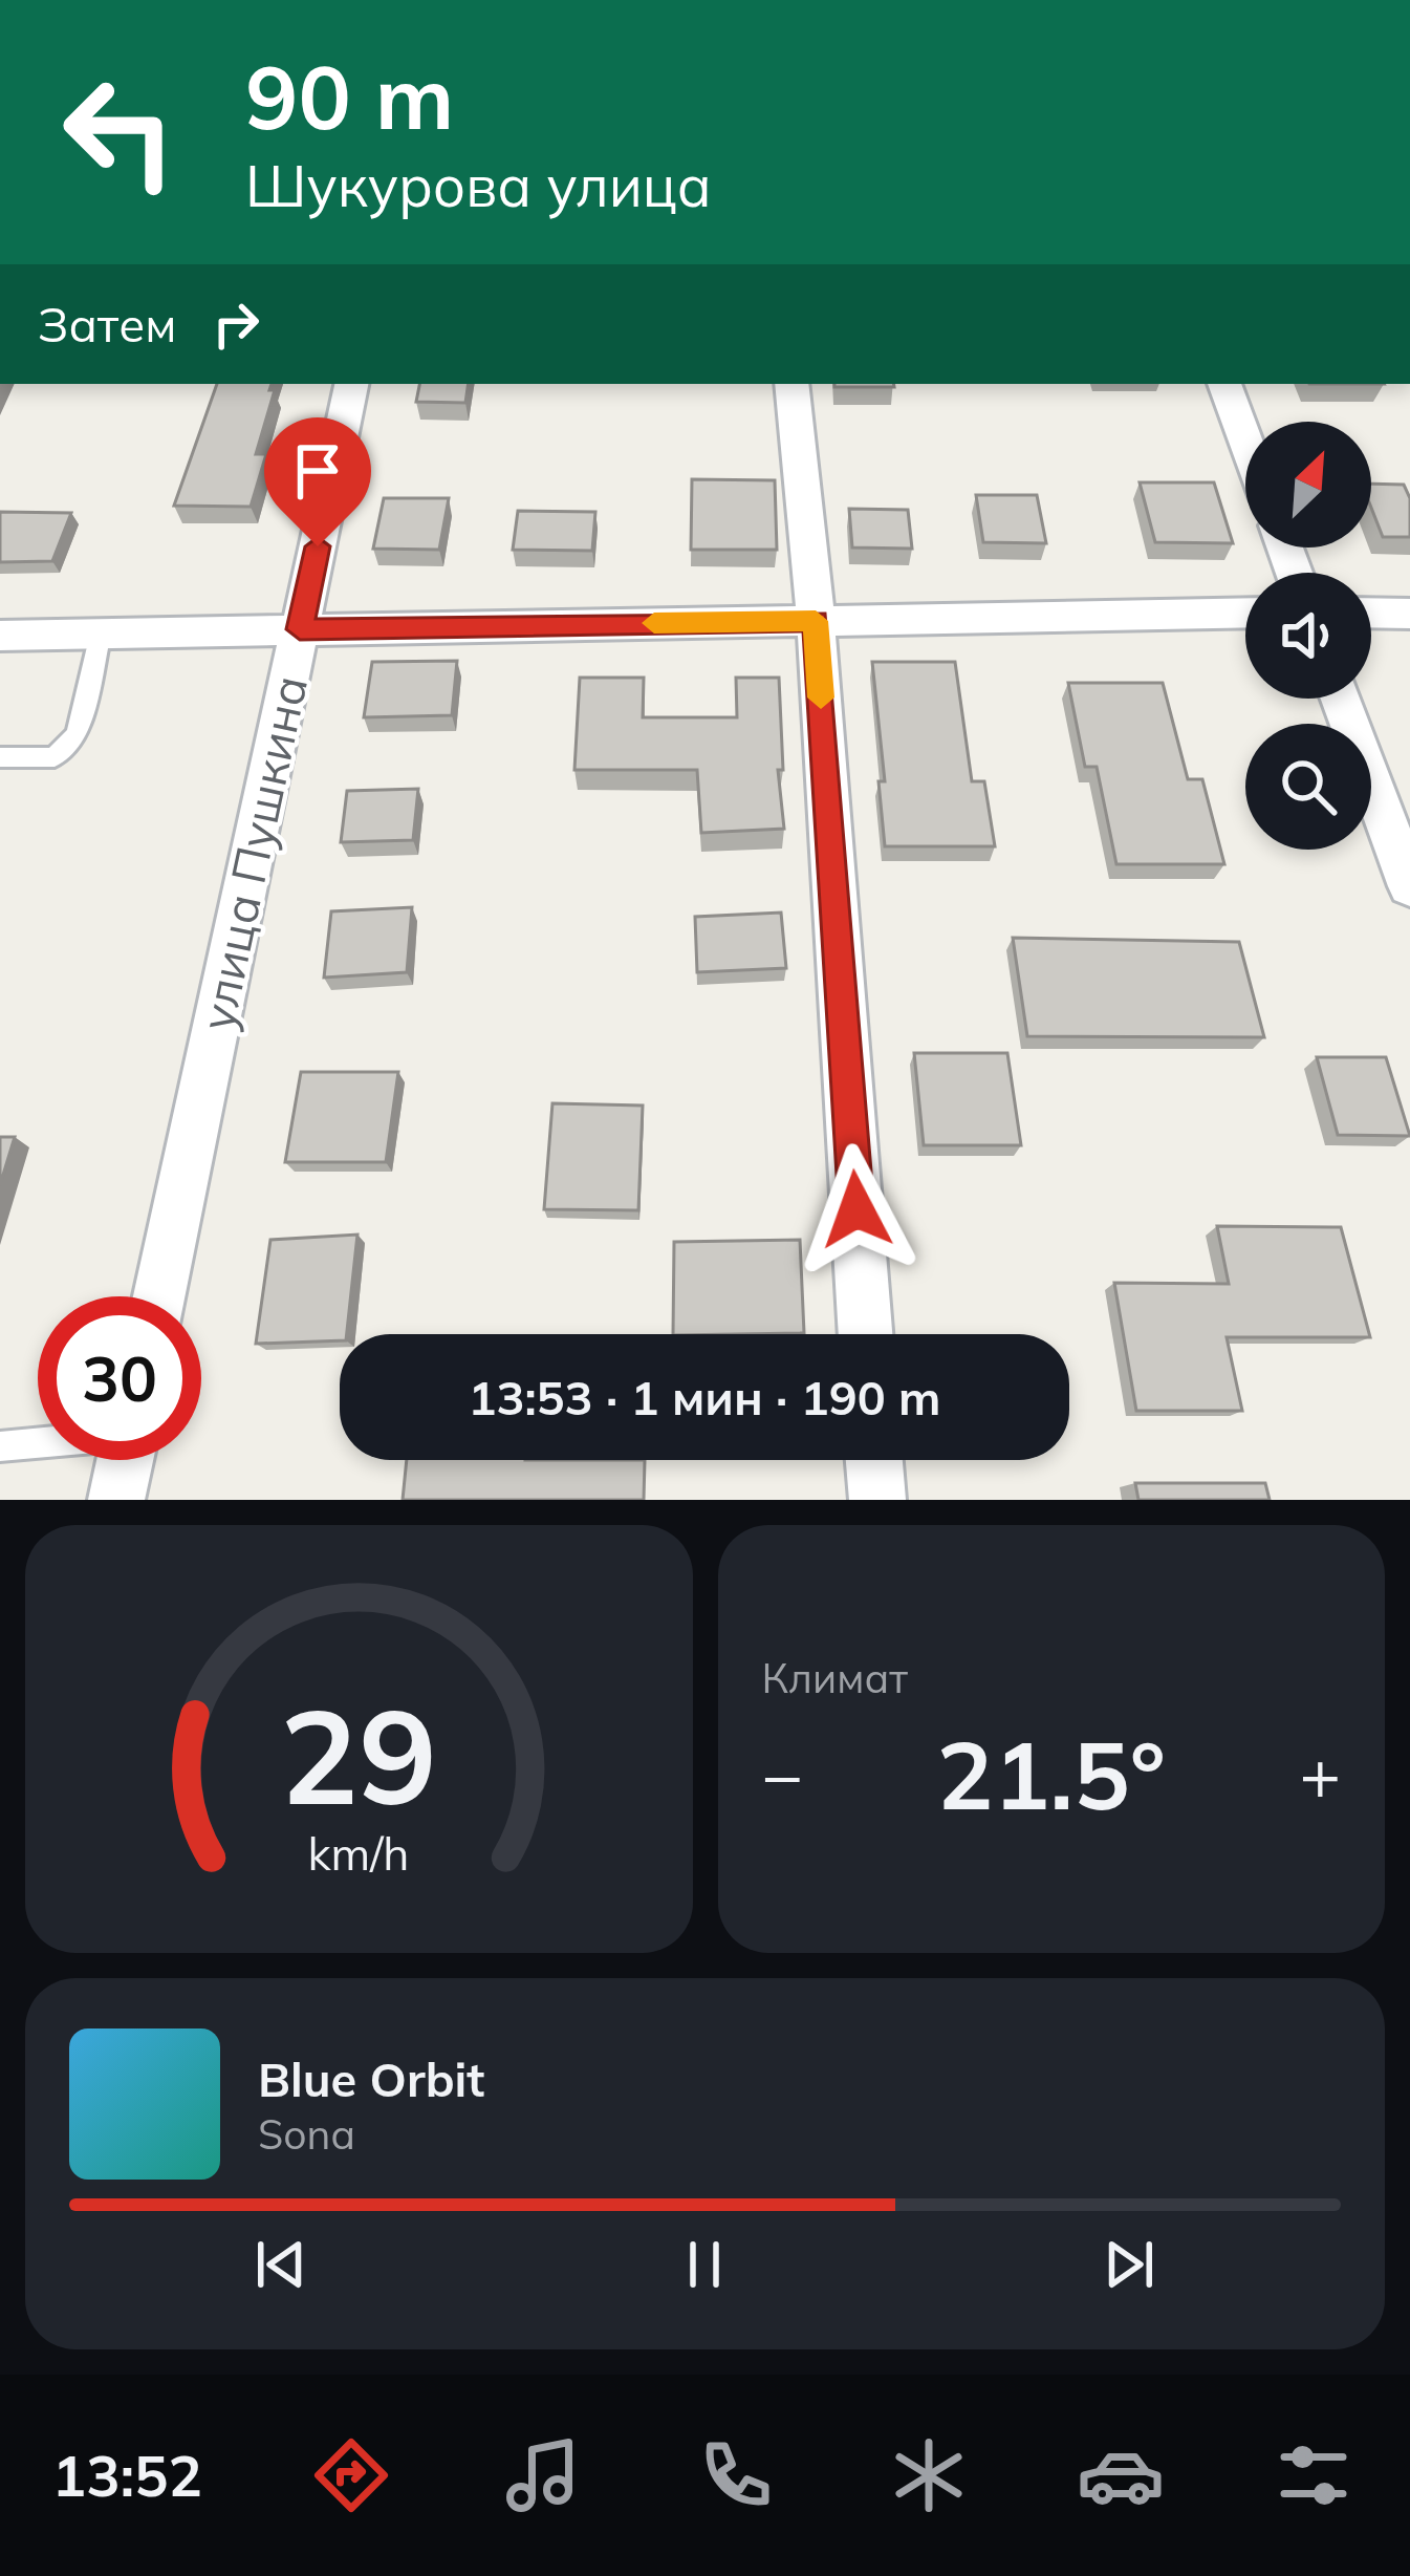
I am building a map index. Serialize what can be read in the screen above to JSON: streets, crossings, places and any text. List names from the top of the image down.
{
  "streets": {
    "street": ["улица Пушкина"]
  },
  "north": "top right",
  "page": {
    "turn": ["90 m", "Шукурова улица"],
    "then": "Затем",
    "limit": "30",
    "trip": "13:53 · 1 мин · 190 m",
    "tile": "Климат",
    "heat": ["−", "21.5°", "+"],
    "song": ["Blue Orbit", "Sona"],
    "tabs": "13:52",
    "gauge": ["29", "km/h"]
  }
}
